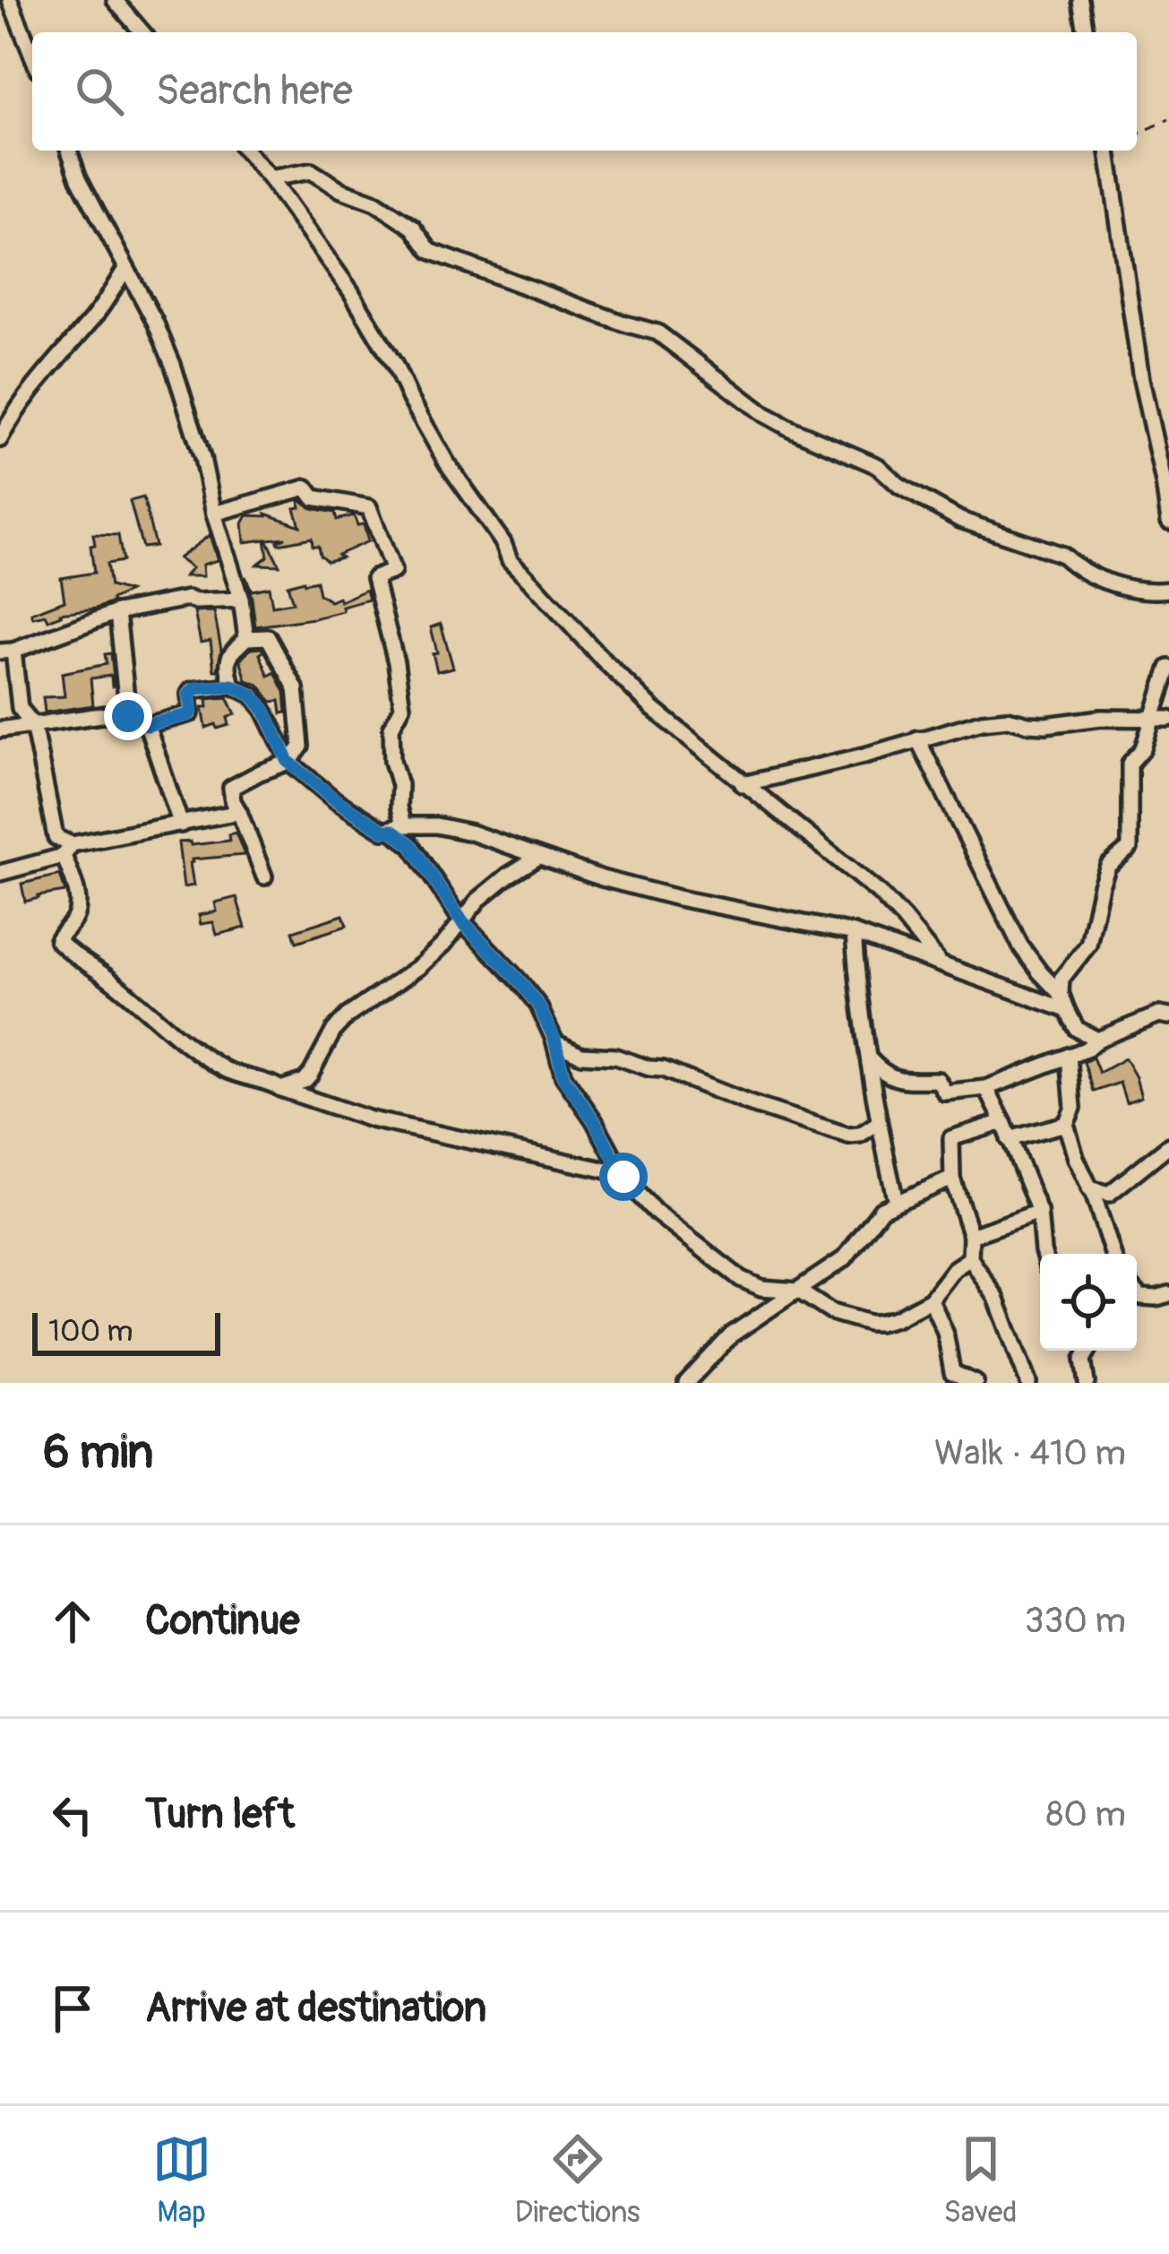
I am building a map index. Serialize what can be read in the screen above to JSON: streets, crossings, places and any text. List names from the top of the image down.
{
  "scale_bar": "100 m",
  "page": {
    "search": "Search here",
    "scale": "100 m",
    "heading": ["6 min", "Walk · 410 m"],
    "list": [
      ["Continue", "330 m"],
      ["Turn left", "80 m"],
      "Arrive at destination"
    ],
    "nav": ["Map", "Directions", "Saved"]
  }
}
